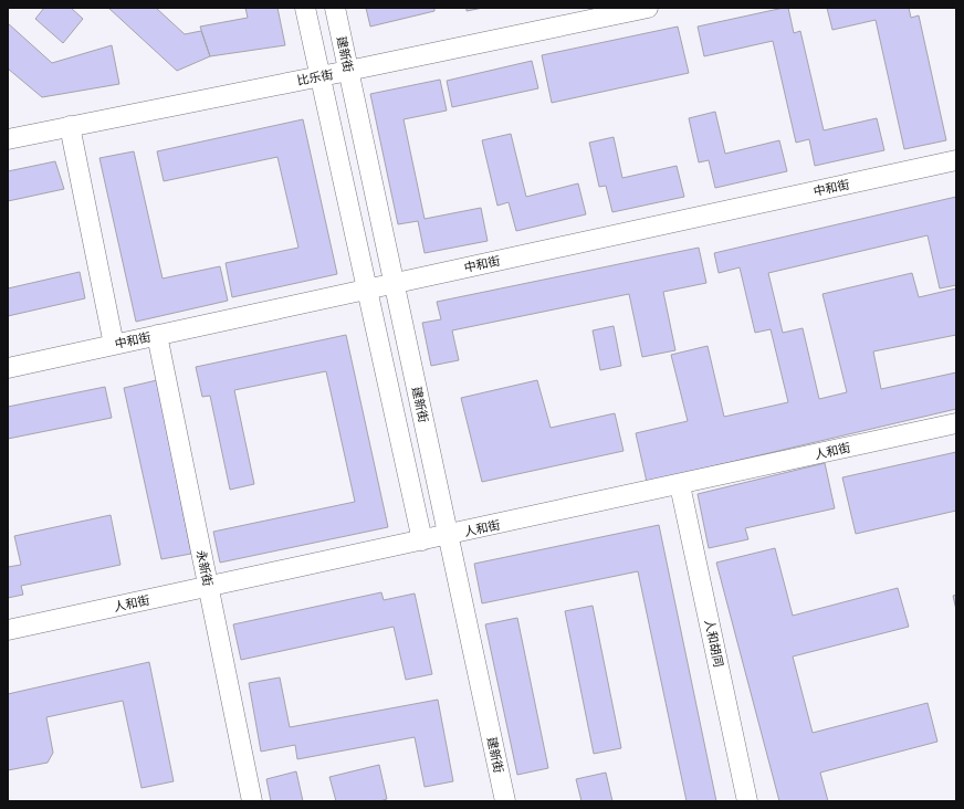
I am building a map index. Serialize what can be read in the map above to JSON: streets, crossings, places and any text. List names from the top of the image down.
{
  "streets": {
    "street": [
      "建新街",
      "比乐街",
      "中和街",
      "人和街",
      "永新街",
      "人和胡同"
    ]
  },
  "crossings": [
    ["建新街", "比乐街"],
    ["建新街", "中和街"],
    ["建新街", "人和街"],
    ["中和街", "永新街"],
    ["人和街", "永新街"],
    ["人和街", "人和胡同"]
  ]
}
